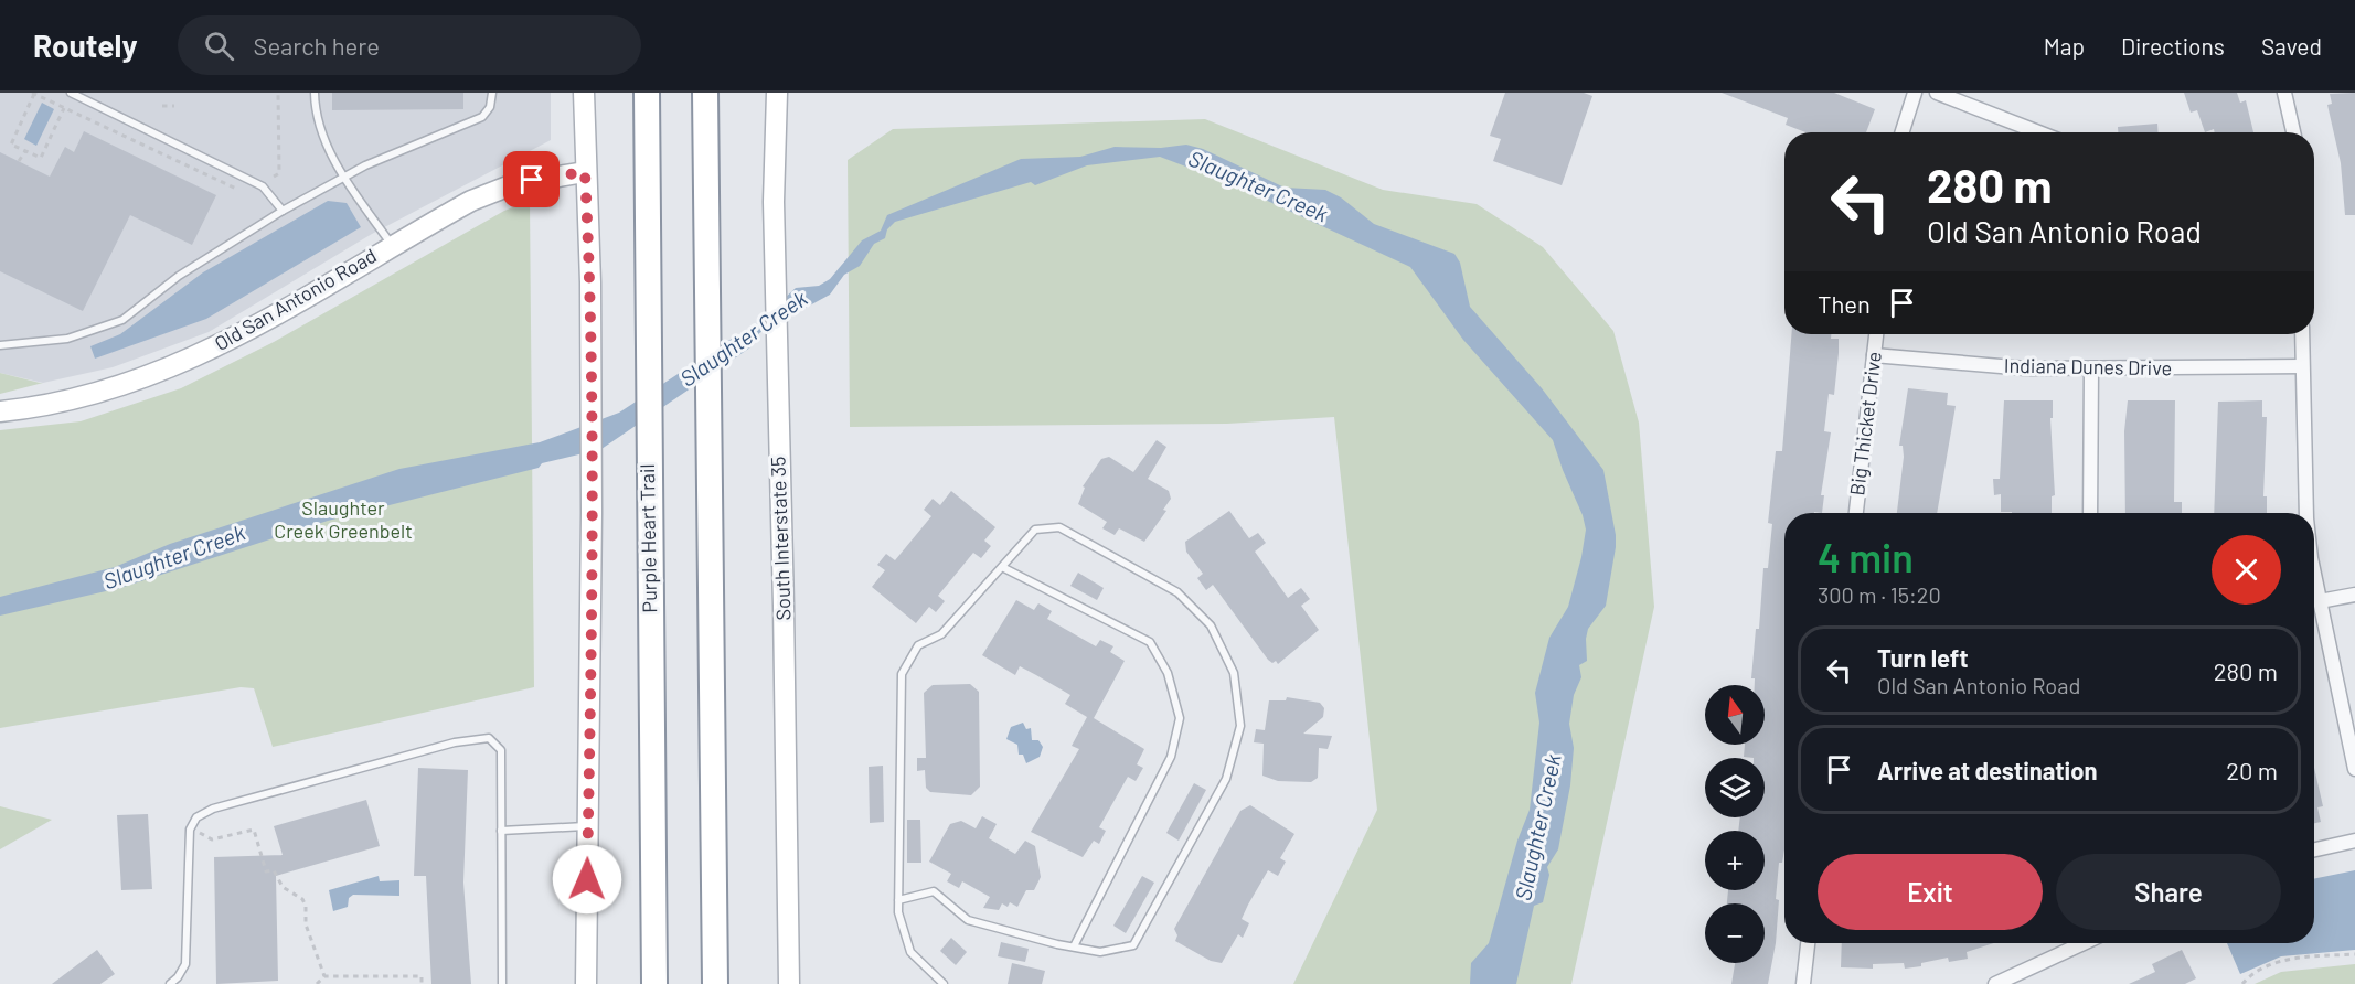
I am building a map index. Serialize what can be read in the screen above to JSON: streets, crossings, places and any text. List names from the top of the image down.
{
  "streets": {
    "highway": ["Purple Heart Trail"],
    "main road": ["Old San Antonio Road", "South Interstate 35"],
    "street": ["Indiana Dunes Drive", "Big Thicket Drive"]
  },
  "crossings": [
    ["Indiana Dunes Drive", "Big Thicket Drive"]
  ],
  "water": ["Slaughter Creek"],
  "parks": ["Slaughter Creek Greenbelt"],
  "north": "top",
  "page": {
    "header": "Routely",
    "search": "Search here",
    "nav": ["Map", "Directions", "Saved"],
    "turn": ["280 m", "Old San Antonio Road"],
    "then": "Then",
    "heading": ["4 min", "300 m · 15:20"],
    "list": [
      {
        "name": "Turn left",
        "note": "Old San Antonio Road",
        "value": "280 m"
      },
      {
        "name": "Arrive at destination",
        "value": "20 m"
      }
    ],
    "map_buttons": ["+", "−"],
    "buttons": ["Exit", "Share"]
  }
}
